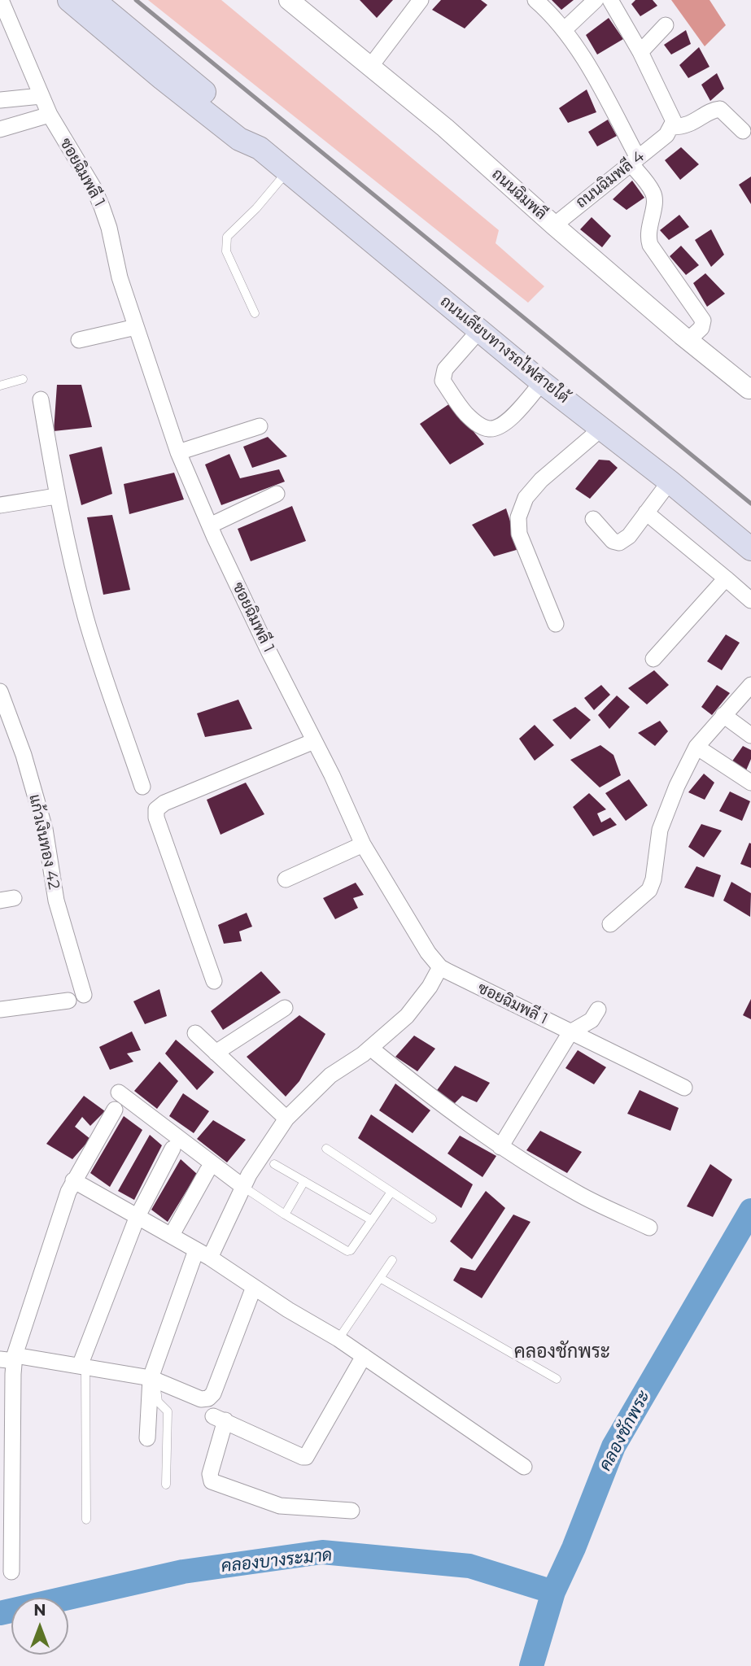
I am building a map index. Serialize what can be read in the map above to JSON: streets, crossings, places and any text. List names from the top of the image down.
{
  "streets": {
    "main road": ["ถนนเลียบทางรถไฟสายใต้"],
    "street": [
      "ซอยฉิมพลี 1",
      "ถนนฉิมพลี 4",
      "ถนนฉิมพลี",
      "แก้วเงินทอง 42"
    ]
  },
  "crossings": [
    ["ถนนฉิมพลี 4", "ถนนฉิมพลี"]
  ],
  "districts": ["คลองชักพระ"],
  "water": ["คลองชักพระ", "คลองบางระมาด"],
  "north": "top"
}
